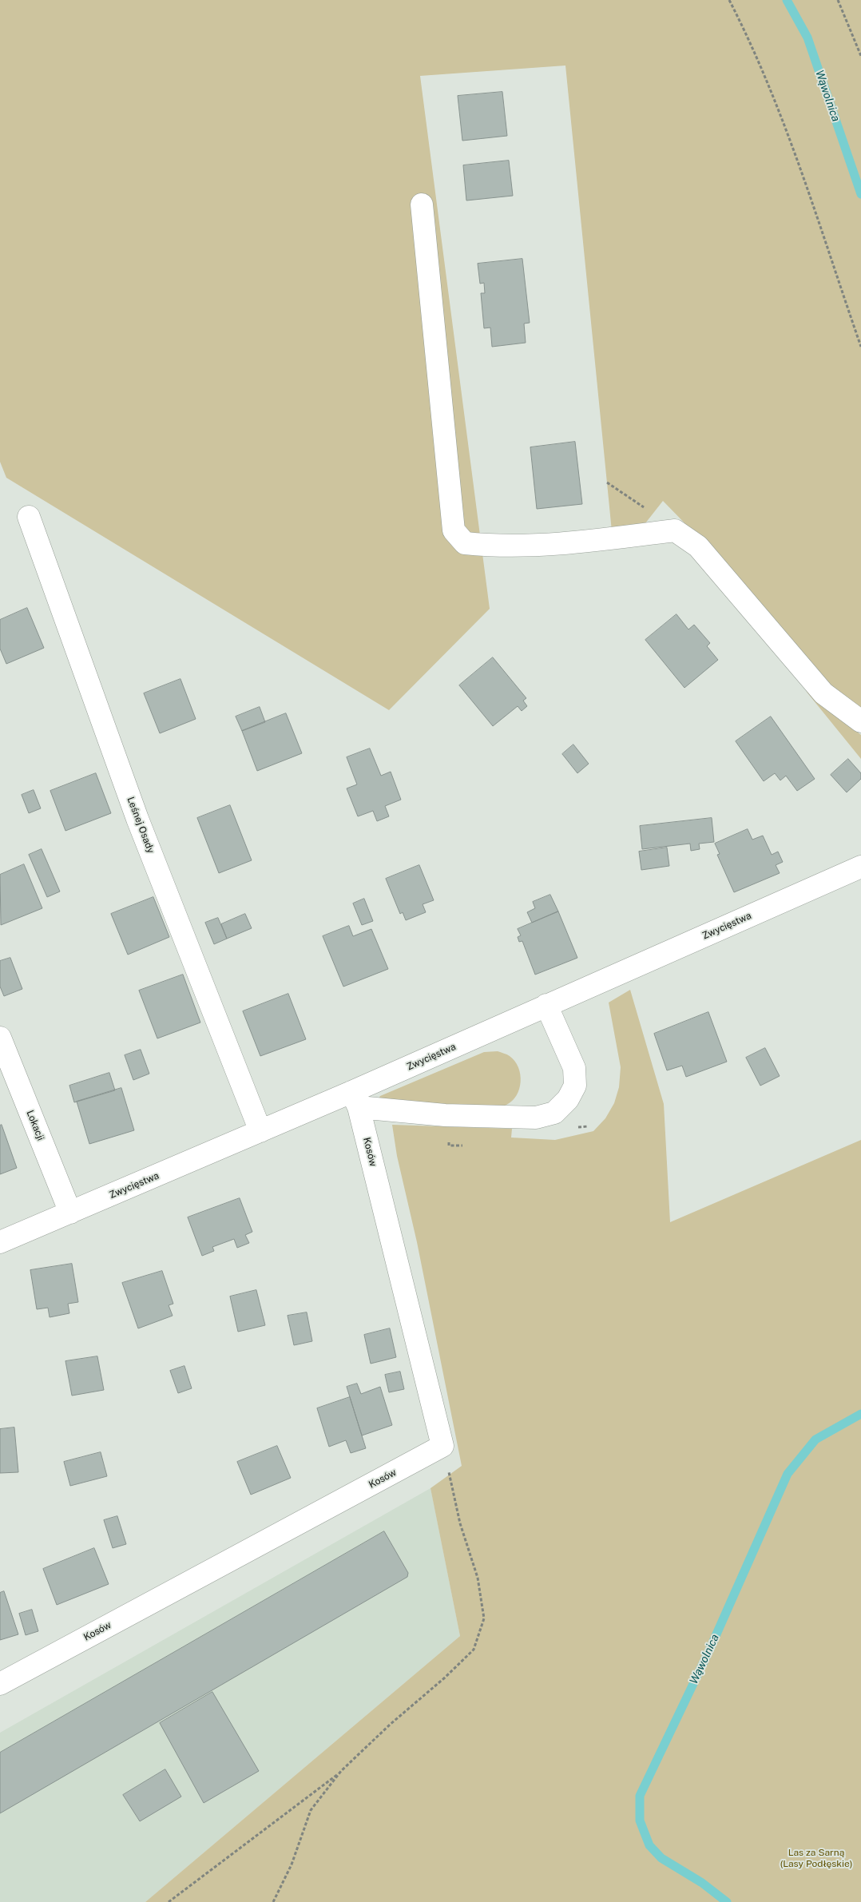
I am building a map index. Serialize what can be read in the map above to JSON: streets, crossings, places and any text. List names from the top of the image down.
{
  "streets": {
    "street": [
      "Leśnej Osady",
      "Zwycięstwa",
      "Lokacji",
      "Kosów"
    ]
  },
  "crossings": [
    ["Leśnej Osady", "Zwycięstwa"],
    ["Zwycięstwa", "Lokacji"],
    ["Zwycięstwa", "Kosów"]
  ],
  "water": ["Wąwolnica"],
  "parks": ["Las za Sarną (Lasy Podłęskie)"]
}
